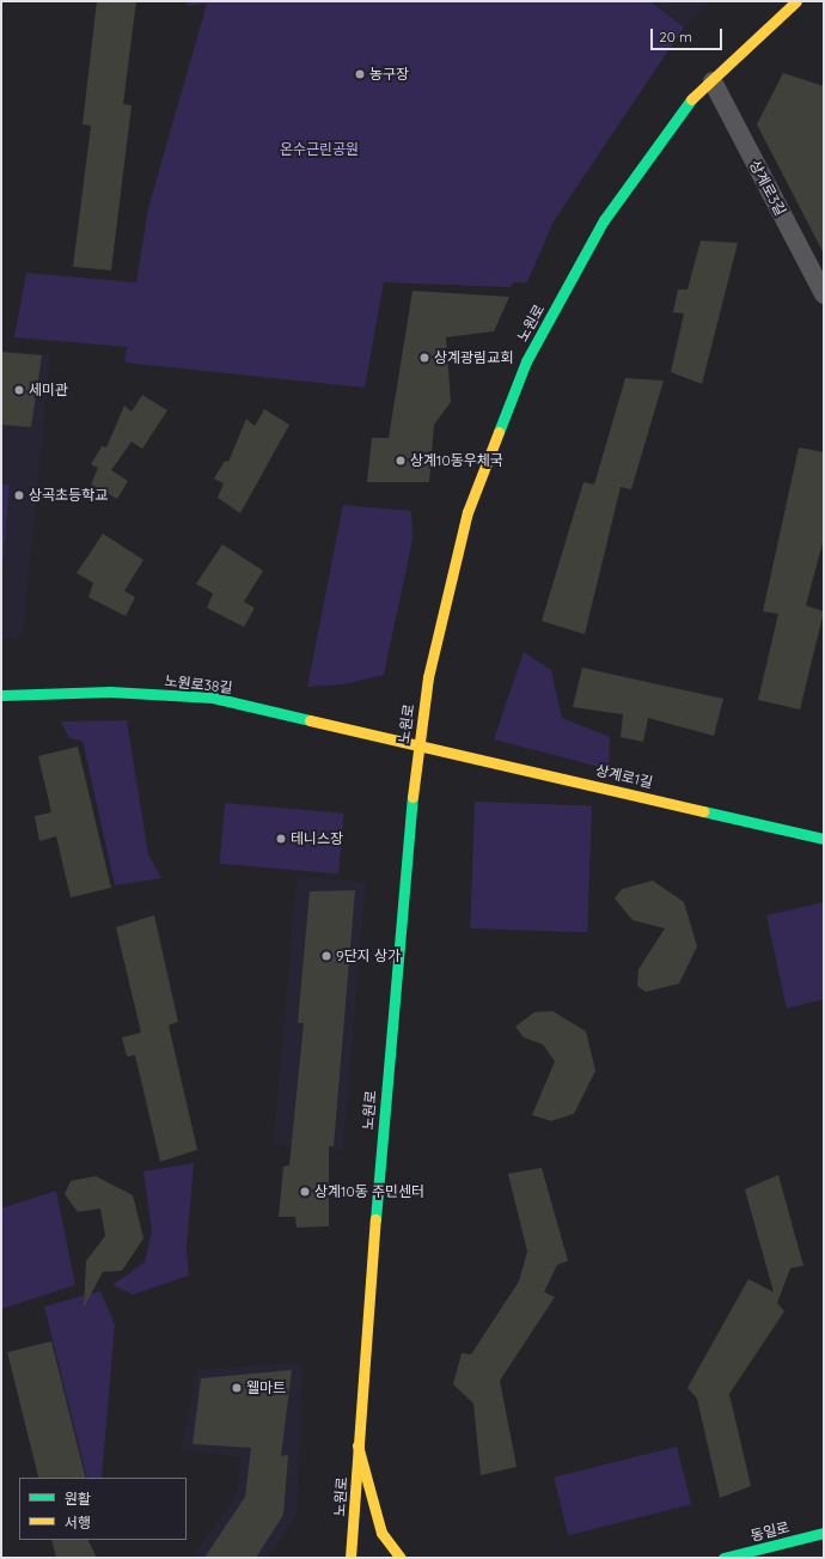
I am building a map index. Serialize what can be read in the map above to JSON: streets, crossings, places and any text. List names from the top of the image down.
{
  "streets": {
    "main road": [
      "노원로",
      "노원로38길",
      "상계로1길",
      "동일로"
    ],
    "street": ["상계로3길"]
  },
  "crossings": [
    ["상계로3길", "노원로"],
    ["노원로", "노원로38길"],
    ["노원로", "상계로1길"],
    ["노원로38길", "상계로1길"]
  ],
  "parks": ["온수근린공원"],
  "places": [
    "농구장",
    "상계광림교회",
    "세미관",
    "상계10동우체국",
    "상곡초등학교",
    "테니스장",
    "9단지 상가",
    "상계10동 주민센터",
    "웰마트"
  ],
  "legend": ["원활", "서행"],
  "scale_bar": "20 m"
}
